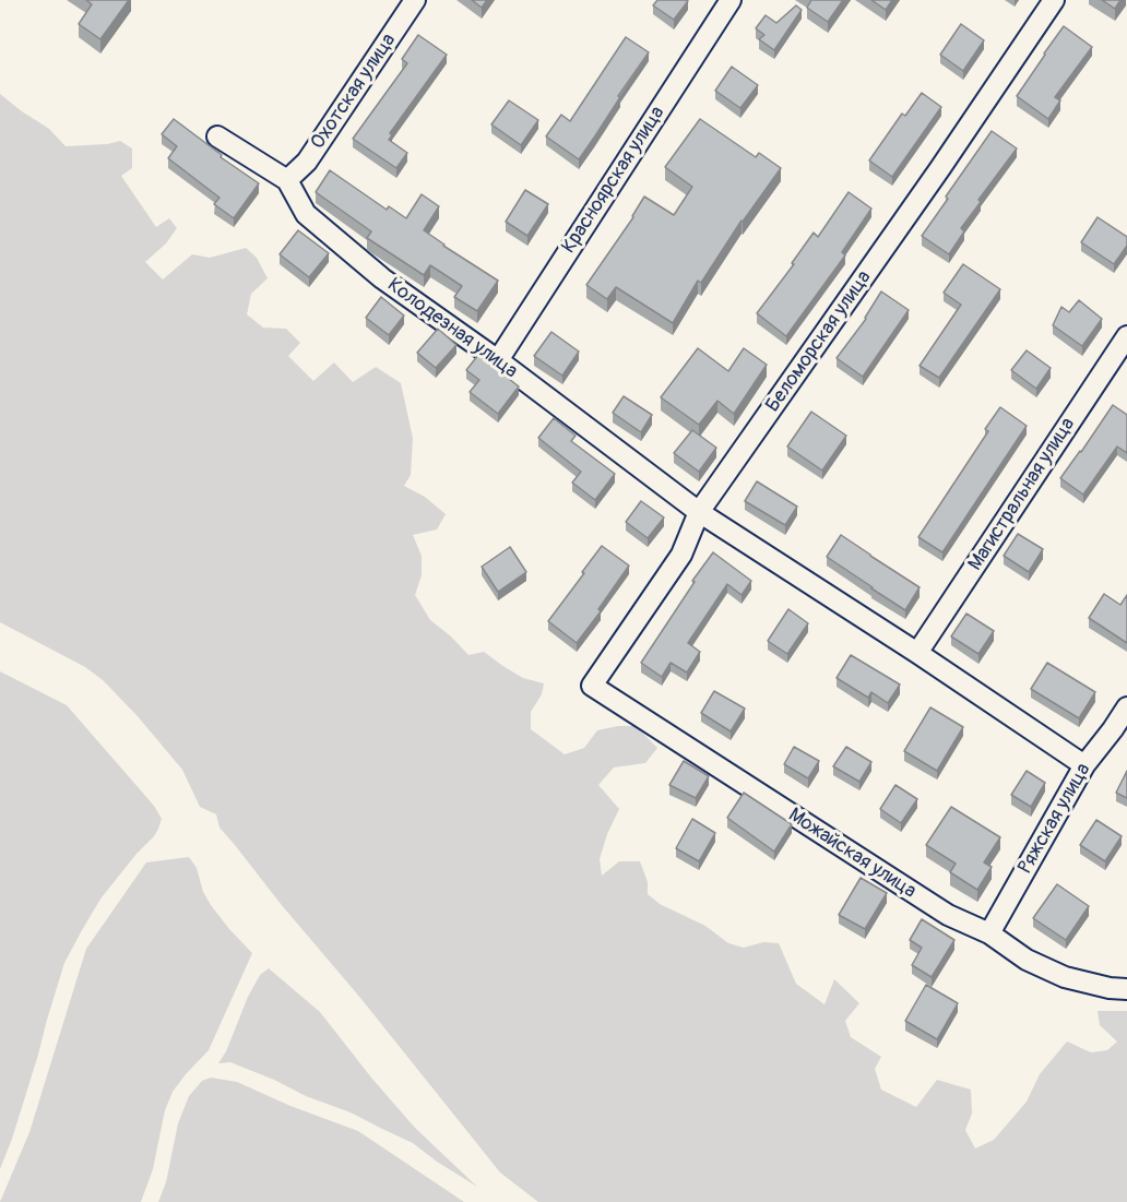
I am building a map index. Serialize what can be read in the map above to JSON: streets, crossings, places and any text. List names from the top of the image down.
{
  "streets": {
    "street": [
      "Охотская улица",
      "Красноярская улица",
      "Колодезная улица",
      "Беломорская улица",
      "Магистральная улица",
      "Ряжская улица",
      "Можайская улица"
    ]
  },
  "crossings": [
    ["Охотская улица", "Колодезная улица"],
    ["Красноярская улица", "Колодезная улица"],
    ["Колодезная улица", "Беломорская улица"],
    ["Колодезная улица", "Магистральная улица"],
    ["Колодезная улица", "Ряжская улица"],
    ["Беломорская улица", "Можайская улица"],
    ["Ряжская улица", "Можайская улица"]
  ]
}
